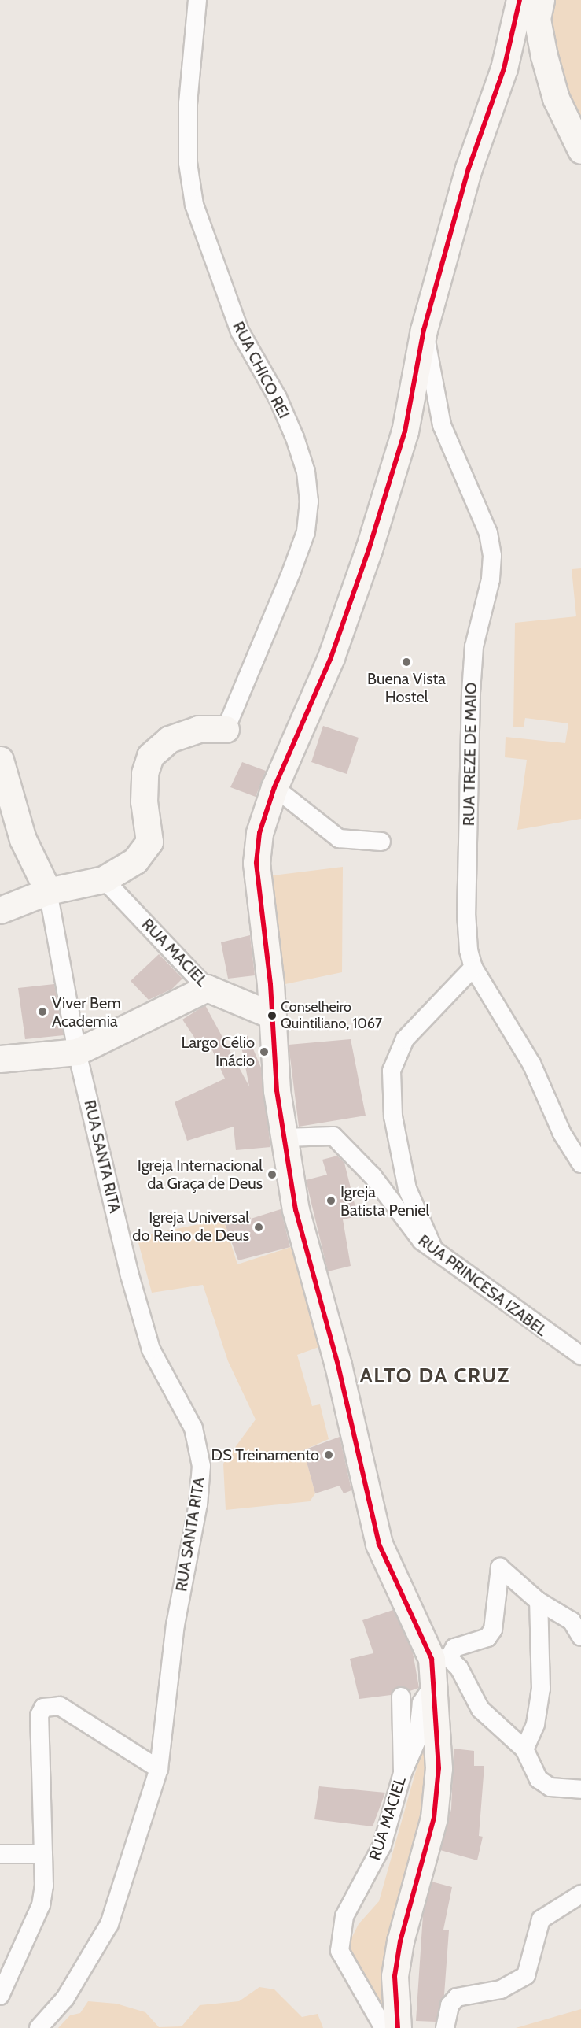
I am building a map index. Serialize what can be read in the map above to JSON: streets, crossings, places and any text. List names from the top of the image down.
{
  "streets": {
    "main road": ["RUA MACIEL"],
    "street": [
      "RUA CHICO REI",
      "RUA TREZE DE MAIO",
      "RUA SANTA RITA",
      "RUA PRINCESA IZABEL"
    ]
  },
  "districts": ["ALTO DA CRUZ"],
  "places": [
    "Buena Vista Hostel",
    "Viver Bem Academia",
    "Conselheiro Quintiliano, 1067",
    "Largo Célio Inácio",
    "Igreja Internacional da Graça de Deus",
    "Igreja Batista Peniel",
    "Igreja Universal do Reino de Deus",
    "DS Treinamento"
  ]
}
